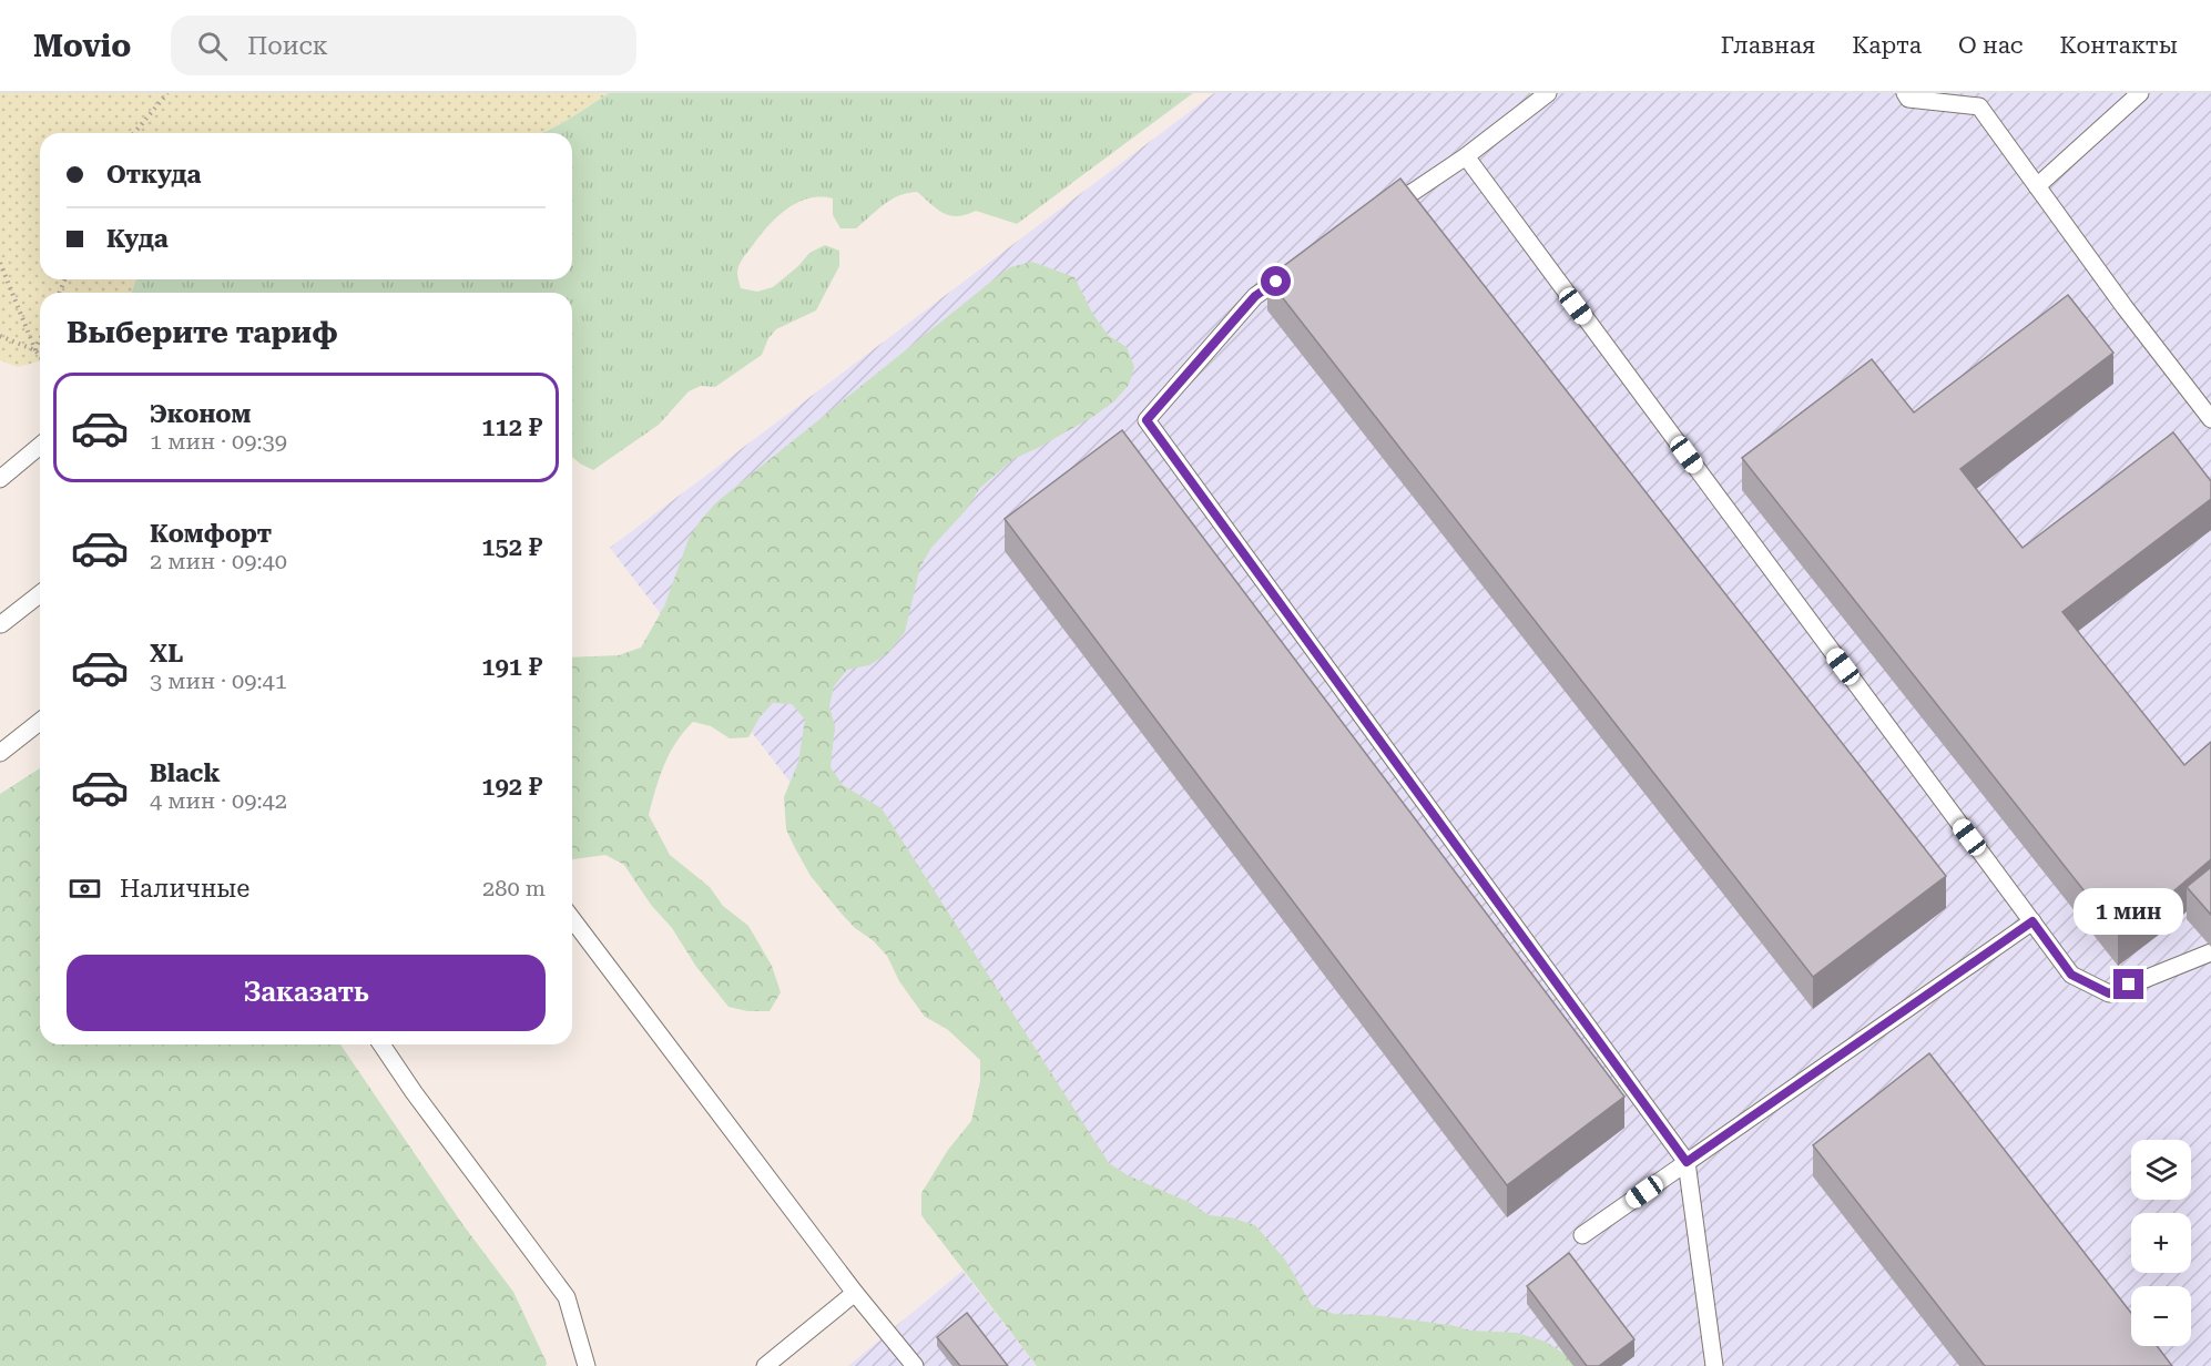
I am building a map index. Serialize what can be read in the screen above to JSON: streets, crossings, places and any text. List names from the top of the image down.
{
  "page": {
    "header": "Movio",
    "search": "Поиск",
    "nav": [
      "Главная",
      "Карта",
      "О нас",
      "Контакты"
    ],
    "banner": ["Откуда", "Куда"],
    "heading": "Выберите тариф",
    "list": [
      {
        "name": "Эконом",
        "note": "1 мин · 09:39",
        "value": "112 ₽"
      },
      {
        "name": "Комфорт",
        "note": "2 мин · 09:40",
        "value": "152 ₽"
      },
      {
        "name": "XL",
        "note": "3 мин · 09:41",
        "value": "191 ₽"
      },
      {
        "name": "Black",
        "note": "4 мин · 09:42",
        "value": "192 ₽"
      }
    ],
    "pay": ["Наличные", "280 m"],
    "bubble": "1 мин",
    "buttons": "Заказать",
    "map_buttons": ["+", "−"]
  }
}
